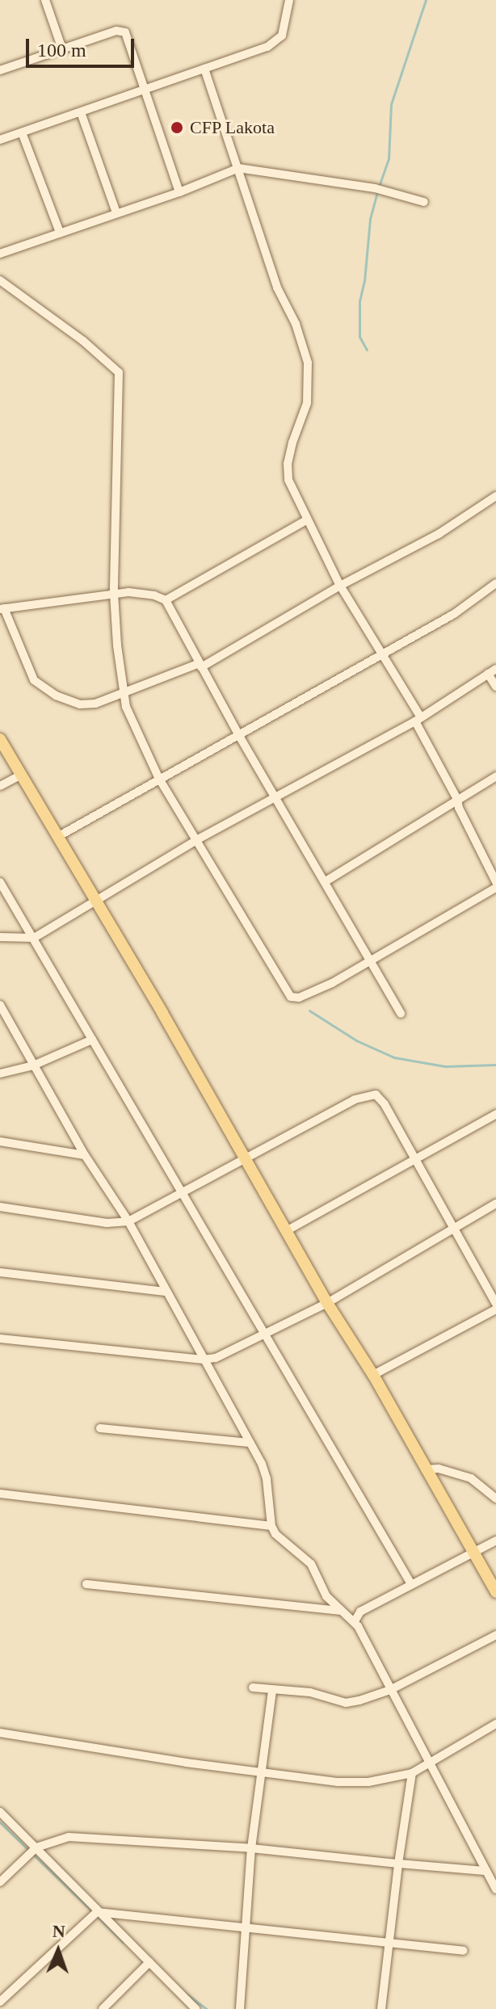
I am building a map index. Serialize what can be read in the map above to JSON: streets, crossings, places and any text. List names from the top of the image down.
{
  "places": ["CFP Lakota"],
  "scale_bar": "100 m",
  "north": "top"
}
